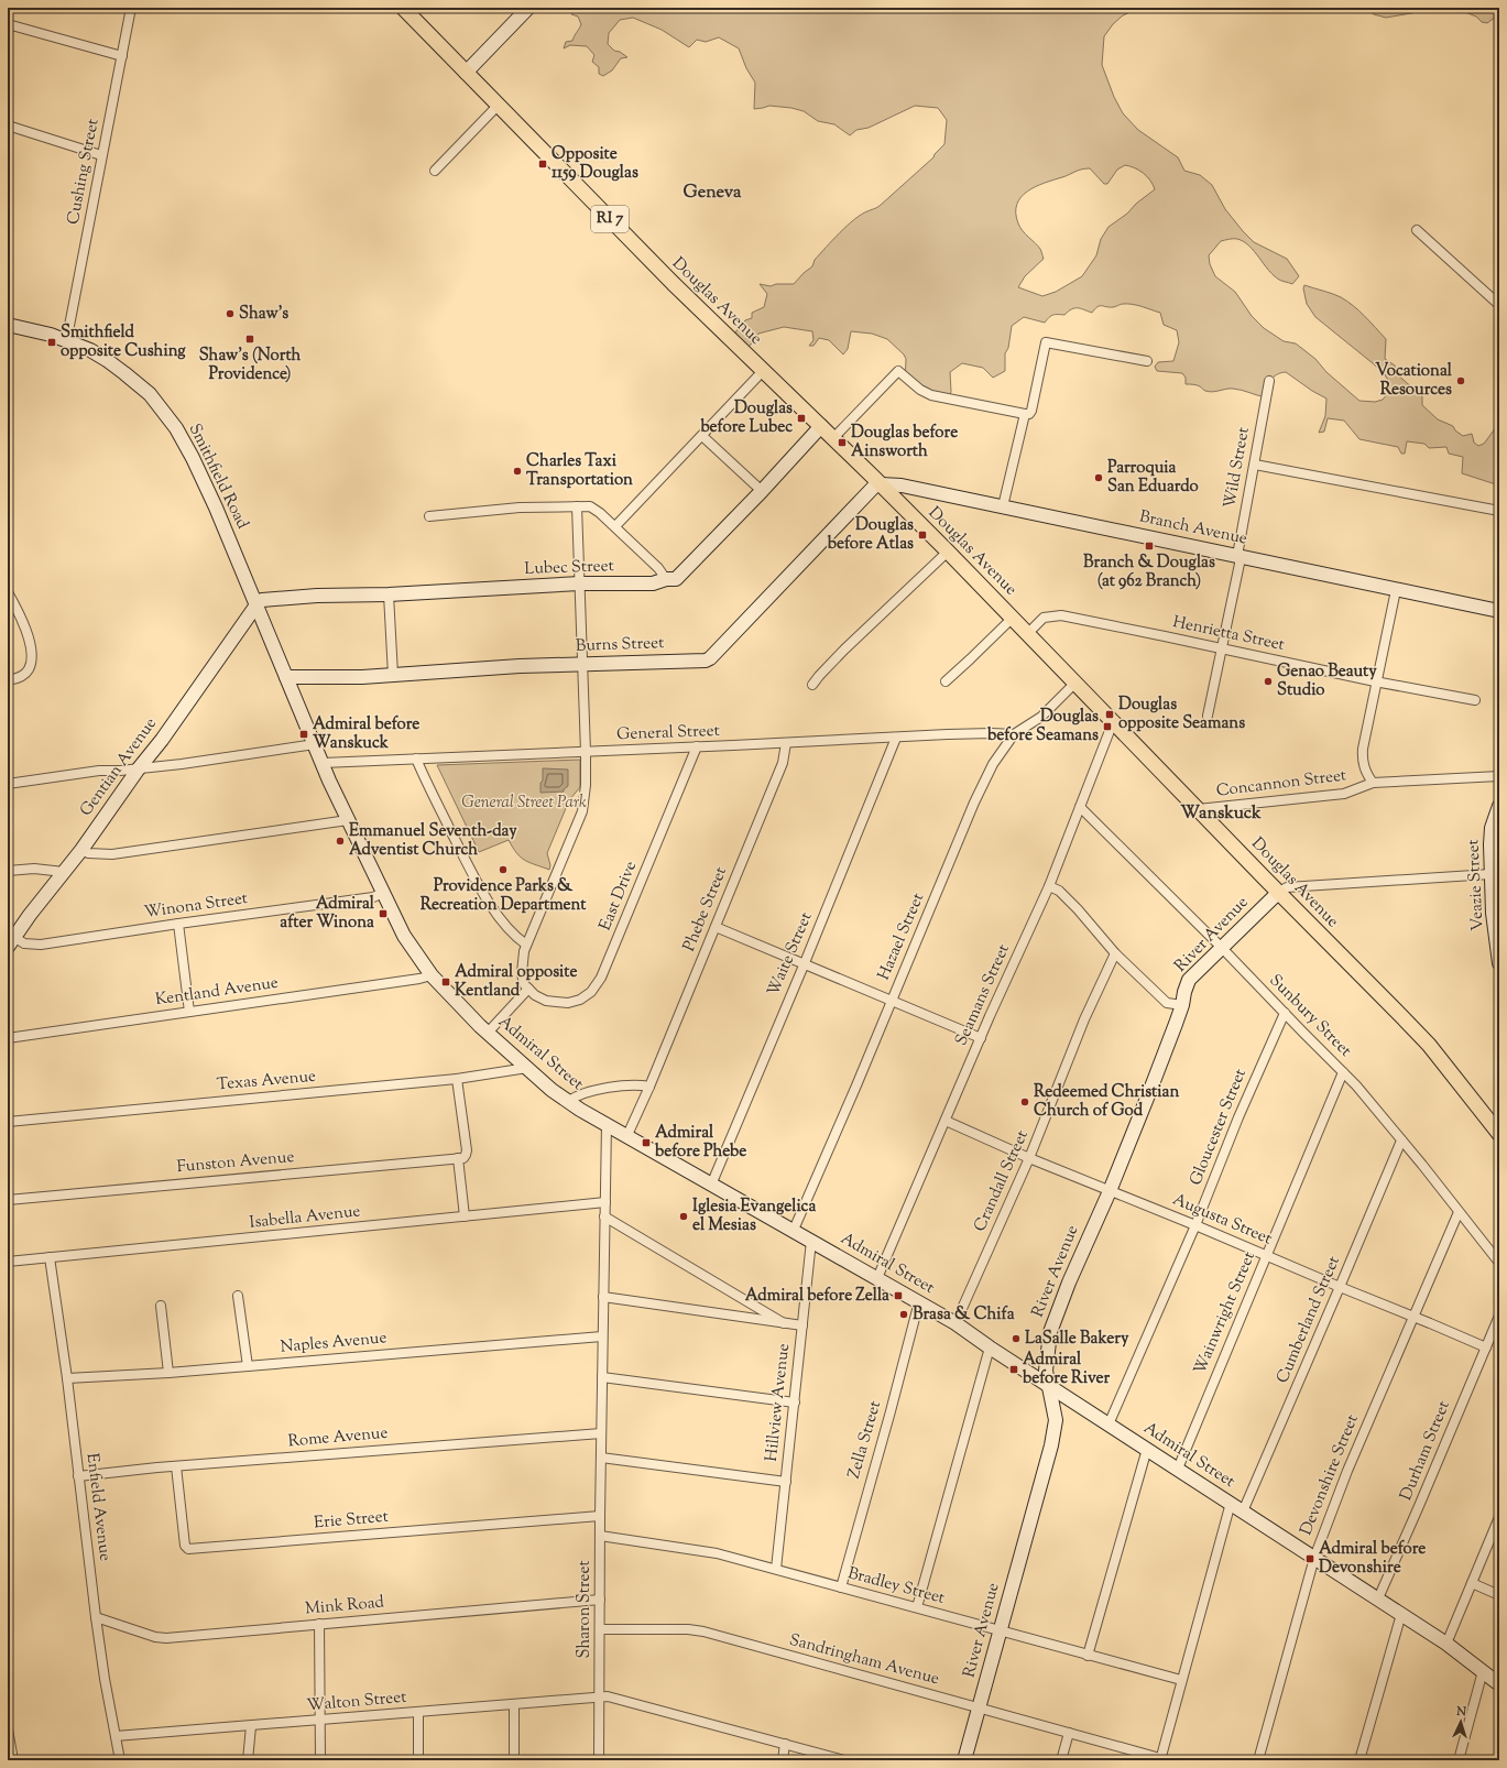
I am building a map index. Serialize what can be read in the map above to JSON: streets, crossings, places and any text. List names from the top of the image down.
{
  "streets": {
    "main road": ["RI 7", "Douglas Avenue"],
    "street": [
      "Cushing Street",
      "Wild Street",
      "Smithfield Road",
      "Branch Avenue",
      "Lubec Street",
      "Henrietta Street",
      "Burns Street",
      "General Street",
      "Gentian Avenue",
      "Concannon Street",
      "Veazie Street",
      "East Drive",
      "Winona Street",
      "Phebe Street",
      "River Avenue",
      "Hazael Street",
      "Waite Street",
      "Kentland Avenue",
      "Seamans Street",
      "Sunbury Street",
      "Admiral Street",
      "Texas Avenue",
      "Gloucester Street",
      "Funston Avenue",
      "Crandall Street",
      "Isabella Avenue",
      "Augusta Street",
      "Wainwright Street",
      "Cumberland Street",
      "Naples Avenue",
      "Hillview Avenue",
      "Rome Avenue",
      "Zella Street",
      "Durham Street",
      "Devonshire Street",
      "Enfield Avenue",
      "Erie Street",
      "Bradley Street",
      "Mink Road",
      "Sharon Street",
      "Sandringham Avenue",
      "Walton Street"
    ]
  },
  "crossings": [
    ["Cushing Street", "Smithfield Road"],
    ["Douglas Avenue", "Branch Avenue"],
    ["Douglas Avenue", "Lubec Street"],
    ["Douglas Avenue", "Henrietta Street"],
    ["Douglas Avenue", "Burns Street"],
    ["Douglas Avenue", "Concannon Street"],
    ["Douglas Avenue", "River Avenue"],
    ["Douglas Avenue", "Hazael Street"],
    ["Douglas Avenue", "Seamans Street"],
    ["Wild Street", "Branch Avenue"],
    ["Wild Street", "Henrietta Street"],
    ["Smithfield Road", "Lubec Street"],
    ["Smithfield Road", "Gentian Avenue"],
    ["Smithfield Road", "Admiral Street"],
    ["Branch Avenue", "Burns Street"],
    ["Lubec Street", "Gentian Avenue"],
    ["Lubec Street", "Admiral Street"],
    ["Burns Street", "Admiral Street"],
    ["General Street", "East Drive"],
    ["General Street", "Phebe Street"],
    ["General Street", "Hazael Street"],
    ["General Street", "Waite Street"],
    ["General Street", "Admiral Street"],
    ["Gentian Avenue", "Winona Street"],
    ["Gentian Avenue", "Admiral Street"],
    ["Winona Street", "Admiral Street"],
    ["Phebe Street", "Admiral Street"],
    ["River Avenue", "Sunbury Street"],
    ["River Avenue", "Admiral Street"],
    ["River Avenue", "Augusta Street"],
    ["River Avenue", "Bradley Street"],
    ["River Avenue", "Sandringham Avenue"],
    ["Hazael Street", "Admiral Street"],
    ["Waite Street", "Admiral Street"],
    ["Kentland Avenue", "Admiral Street"],
    ["Seamans Street", "Sunbury Street"],
    ["Seamans Street", "Admiral Street"],
    ["Seamans Street", "Augusta Street"],
    ["Sunbury Street", "Gloucester Street"],
    ["Sunbury Street", "Wainwright Street"],
    ["Sunbury Street", "Cumberland Street"],
    ["Sunbury Street", "Devonshire Street"],
    ["Admiral Street", "Texas Avenue"],
    ["Admiral Street", "Gloucester Street"],
    ["Admiral Street", "Crandall Street"],
    ["Admiral Street", "Wainwright Street"],
    ["Admiral Street", "Cumberland Street"],
    ["Admiral Street", "Hillview Avenue"],
    ["Admiral Street", "Zella Street"],
    ["Admiral Street", "Durham Street"],
    ["Admiral Street", "Devonshire Street"],
    ["Gloucester Street", "Augusta Street"],
    ["Crandall Street", "Augusta Street"],
    ["Isabella Avenue", "Enfield Avenue"],
    ["Augusta Street", "Wainwright Street"],
    ["Augusta Street", "Cumberland Street"],
    ["Augusta Street", "Durham Street"],
    ["Augusta Street", "Devonshire Street"],
    ["Naples Avenue", "Enfield Avenue"],
    ["Hillview Avenue", "Bradley Street"],
    ["Rome Avenue", "Enfield Avenue"],
    ["Rome Avenue", "Erie Street"],
    ["Rome Avenue", "Sharon Street"],
    ["Zella Street", "Bradley Street"],
    ["Enfield Avenue", "Mink Road"],
    ["Enfield Avenue", "Walton Street"],
    ["Erie Street", "Sharon Street"],
    ["Bradley Street", "Sharon Street"],
    ["Mink Road", "Sharon Street"],
    ["Sharon Street", "Sandringham Avenue"],
    ["Sharon Street", "Walton Street"]
  ],
  "districts": ["Geneva", "Wanskuck"],
  "parks": ["General Street Park"],
  "places": {
    "transit": [
      "Opposite 1159 Douglas",
      "Shaw's (North Providence)",
      "Smithfield opposite Cushing",
      "Douglas before Lubec",
      "Douglas before Ainsworth",
      "Douglas before Atlas",
      "Branch & Douglas (at 962 Branch)",
      "Douglas opposite Seamans",
      "Douglas before Seamans",
      "Admiral before Wanskuck",
      "Admiral after Winona",
      "Admiral opposite Kentland",
      "Admiral before Phebe",
      "Admiral before Zella",
      "Admiral before River",
      "Admiral before Devonshire"
    ],
    "other": [
      "Shaw's",
      "Vocational Resources",
      "Charles Taxi Transportation",
      "Parroquia San Eduardo",
      "Genao Beauty Studio",
      "Emmanuel Seventh-day Adventist Church",
      "Providence Parks & Recreation Department",
      "Redeemed Christian Church of God",
      "Iglesia Evangelica el Mesias",
      "Brasa & Chifa",
      "LaSalle Bakery"
    ]
  },
  "north": "top"
}
